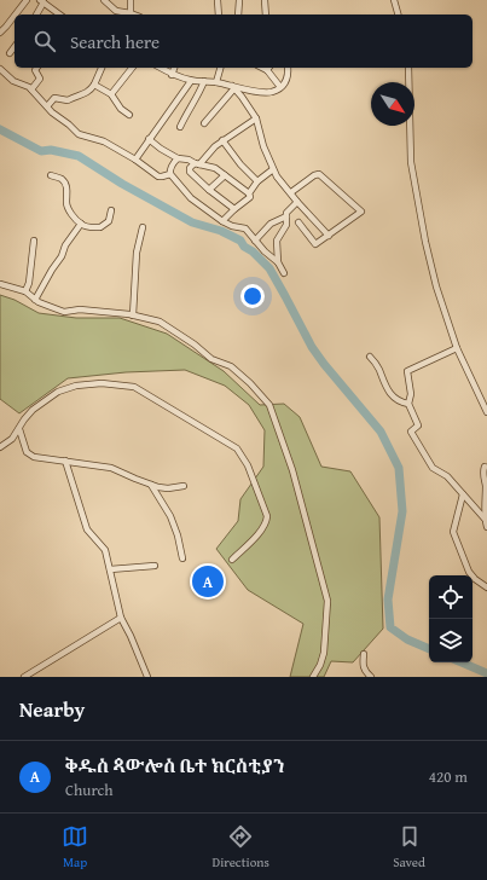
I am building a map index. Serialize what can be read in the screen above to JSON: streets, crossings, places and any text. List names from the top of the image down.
{
  "north": "bottom right",
  "page": {
    "search": "Search here",
    "pins": "A",
    "heading": "Nearby",
    "list": [
      {
        "mark": "A",
        "name": "ቅዱስ ጳውሎስ ቤተ ክርስቲያን",
        "note": "Church",
        "value": "420 m"
      }
    ],
    "nav": ["Map", "Directions", "Saved"]
  }
}
